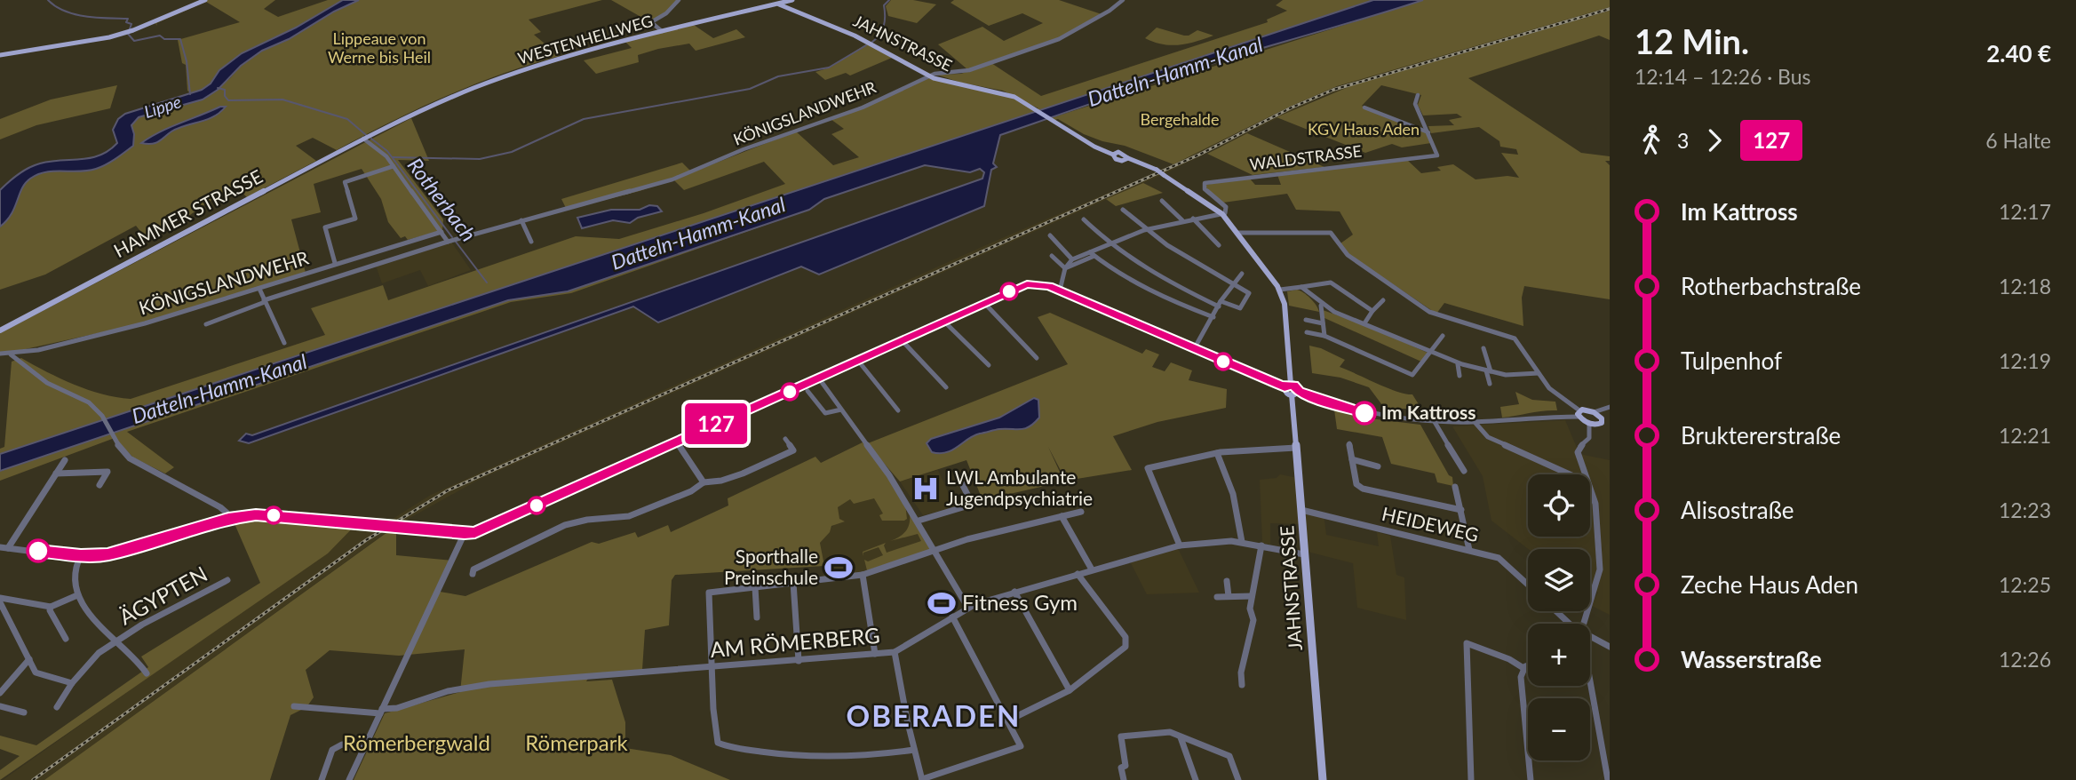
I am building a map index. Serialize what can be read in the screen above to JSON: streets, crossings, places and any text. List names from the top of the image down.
{
  "streets": {
    "main road": ["WESTENHELLWEG", "JAHNSTRASSE", "HAMMER STRASSE"],
    "street": [
      "KÖNIGSLANDWEHR",
      "WALDSTRASSE",
      "HEIDEWEG",
      "ÄGYPTEN",
      "AM RÖMERBERG"
    ]
  },
  "crossings": [
    ["WESTENHELLWEG", "JAHNSTRASSE"],
    ["WESTENHELLWEG", "HAMMER STRASSE"],
    ["JAHNSTRASSE", "KÖNIGSLANDWEHR"],
    ["JAHNSTRASSE", "WALDSTRASSE"],
    ["JAHNSTRASSE", "HEIDEWEG"],
    ["JAHNSTRASSE", "AM RÖMERBERG"]
  ],
  "districts": ["OBERADEN"],
  "water": ["Datteln-Hamm-Kanal", "Lippe", "Rotherbach"],
  "parks": [
    "Lippeaue von Werne bis Heil",
    "Bergehalde",
    "KGV Haus Aden",
    "Römerbergwald",
    "Römerpark"
  ],
  "places": {
    "other": ["Im Kattross"],
    "hospital": ["LWL Ambulante Jugendpsychiatrie"],
    "sports": ["Sporthalle Preinschule", "Fitness Gym"]
  },
  "lines": ["bus line 127"],
  "page": {
    "on_map": "127",
    "heading": ["12 Min.", "12:14 – 12:26 · Bus", "2.40 €"],
    "legs": ["3", "127", "6 Halte"],
    "list": [
      {
        "name": "Im Kattross",
        "value": "12:17"
      },
      {
        "name": "Rotherbachstraße",
        "value": "12:18"
      },
      {
        "name": "Tulpenhof",
        "value": "12:19"
      },
      {
        "name": "Bruktererstraße",
        "value": "12:21"
      },
      {
        "name": "Alisostraße",
        "value": "12:23"
      },
      {
        "name": "Zeche Haus Aden",
        "value": "12:25"
      },
      {
        "name": "Wasserstraße",
        "value": "12:26"
      }
    ],
    "map_buttons": ["+", "−"]
  }
}
